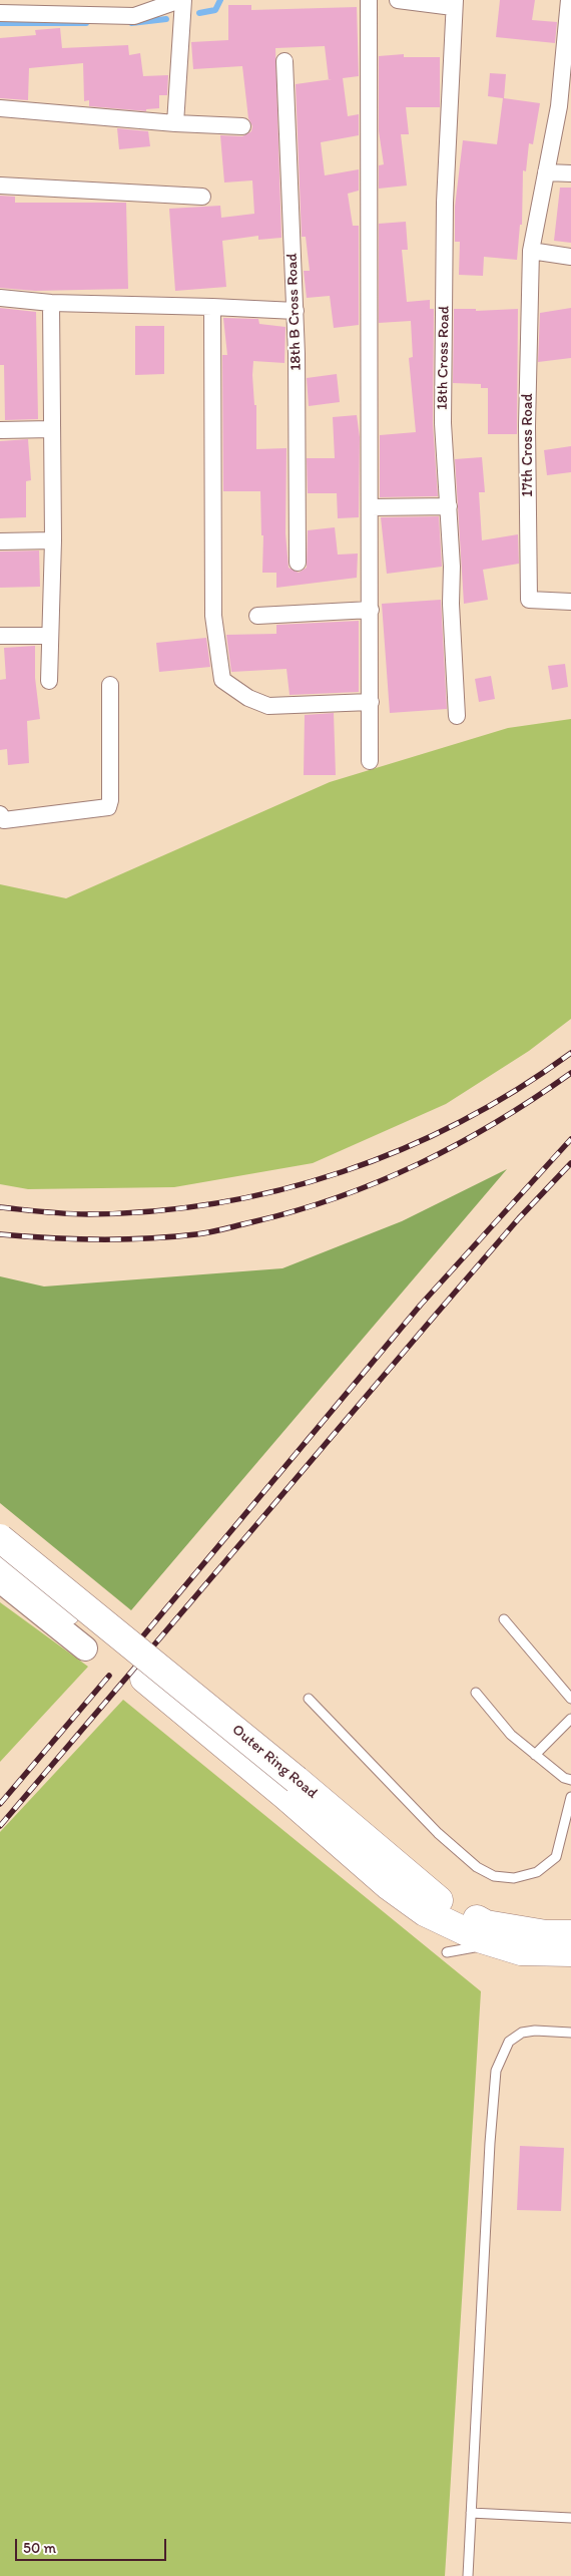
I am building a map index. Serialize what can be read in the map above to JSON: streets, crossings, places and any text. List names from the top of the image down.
{
  "streets": {
    "highway": ["Outer Ring Road"],
    "street": ["18th B Cross Road", "18th Cross Road", "17th Cross Road"]
  },
  "scale_bar": "50 m"
}
